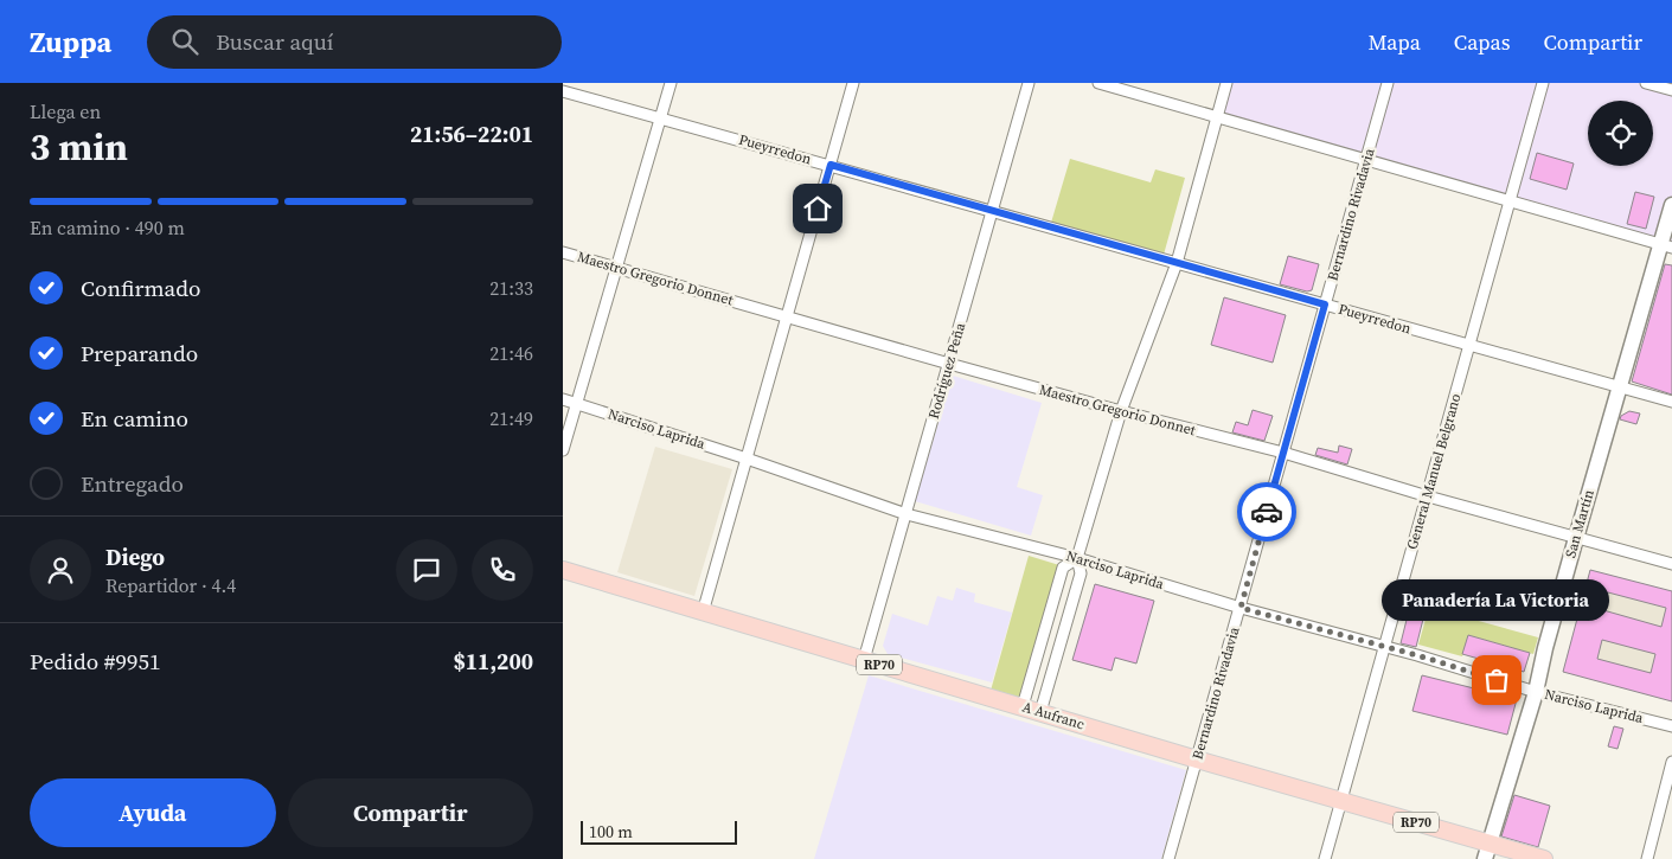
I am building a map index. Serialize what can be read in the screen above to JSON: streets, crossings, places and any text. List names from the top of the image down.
{
  "streets": {
    "main road": ["San Martín", "RP70", "A Aufranc"],
    "street": [
      "Pueyrredon",
      "Bernardino Rivadavia",
      "Maestro Gregorio Donnet",
      "Rodríguez Peña",
      "Narciso Laprida",
      "General Manuel Belgrano"
    ]
  },
  "crossings": [
    ["Pueyrredon", "Bernardino Rivadavia"],
    ["Pueyrredon", "Rodríguez Peña"],
    ["Pueyrredon", "General Manuel Belgrano"],
    ["Pueyrredon", "San Martín"],
    ["Bernardino Rivadavia", "Maestro Gregorio Donnet"],
    ["Bernardino Rivadavia", "Narciso Laprida"],
    ["Bernardino Rivadavia", "A Aufranc"],
    ["Maestro Gregorio Donnet", "Rodríguez Peña"],
    ["Maestro Gregorio Donnet", "General Manuel Belgrano"],
    ["Maestro Gregorio Donnet", "San Martín"],
    ["Rodríguez Peña", "Narciso Laprida"],
    ["Rodríguez Peña", "A Aufranc"],
    ["Narciso Laprida", "General Manuel Belgrano"],
    ["Narciso Laprida", "San Martín"],
    ["General Manuel Belgrano", "A Aufranc"],
    ["San Martín", "A Aufranc"]
  ],
  "places": ["Panadería La Victoria"],
  "scale_bar": "100 m",
  "page": {
    "header": "Zuppa",
    "search": "Buscar aquí",
    "nav": ["Mapa", "Capas", "Compartir"],
    "heading": ["3 min", "Llega en", "21:56–22:01"],
    "panel": [
      "Diego",
      "Repartidor · 4.4",
      "Pedido #9951",
      "$11,200"
    ],
    "bar": "En camino · 490 m",
    "list": [
      ["Confirmado", "21:33"],
      ["Preparando", "21:46"],
      ["En camino", "21:49"],
      "Entregado"
    ],
    "bubble": "Panadería La Victoria",
    "buttons": ["Ayuda", "Compartir"],
    "scale": "100 m"
  }
}
